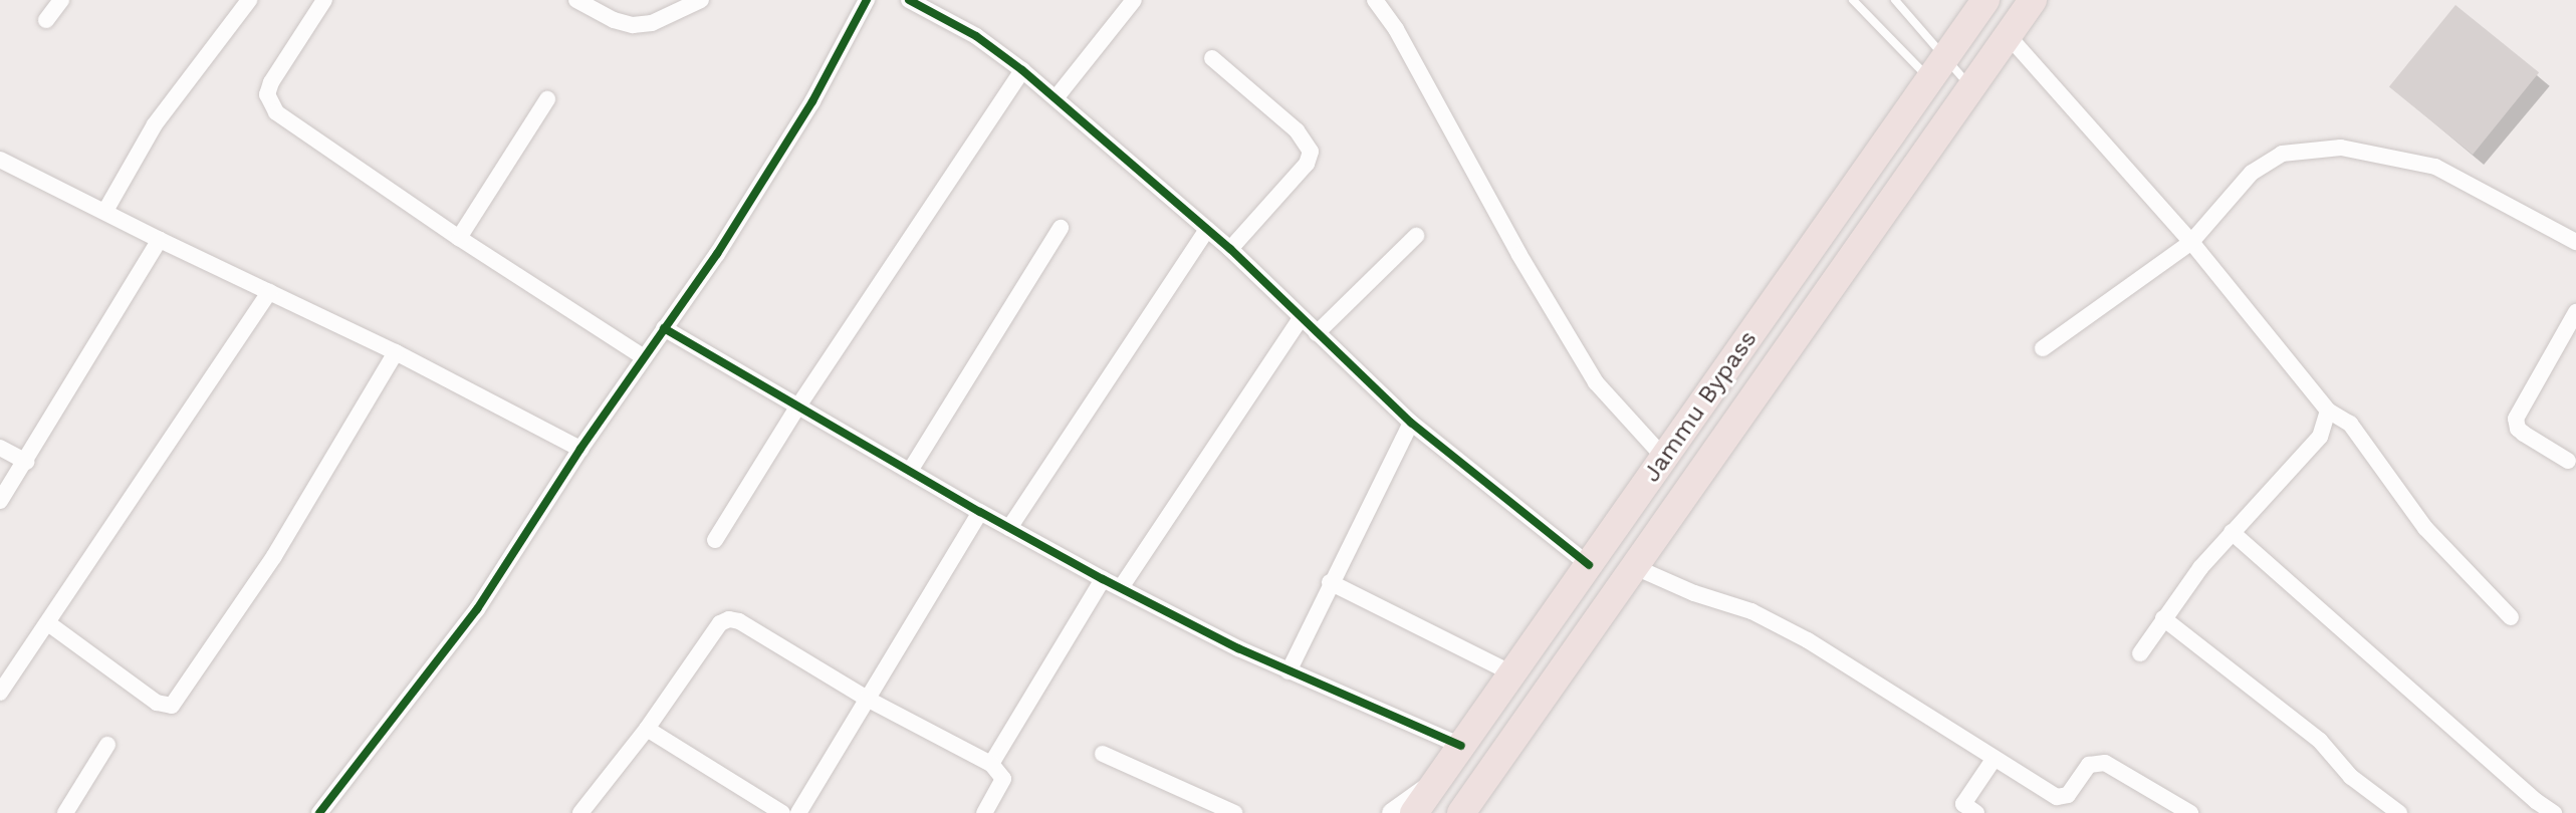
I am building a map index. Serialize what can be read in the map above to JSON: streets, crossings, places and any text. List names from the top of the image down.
{
  "streets": {
    "highway": ["Jammu Bypass"]
  }
}
